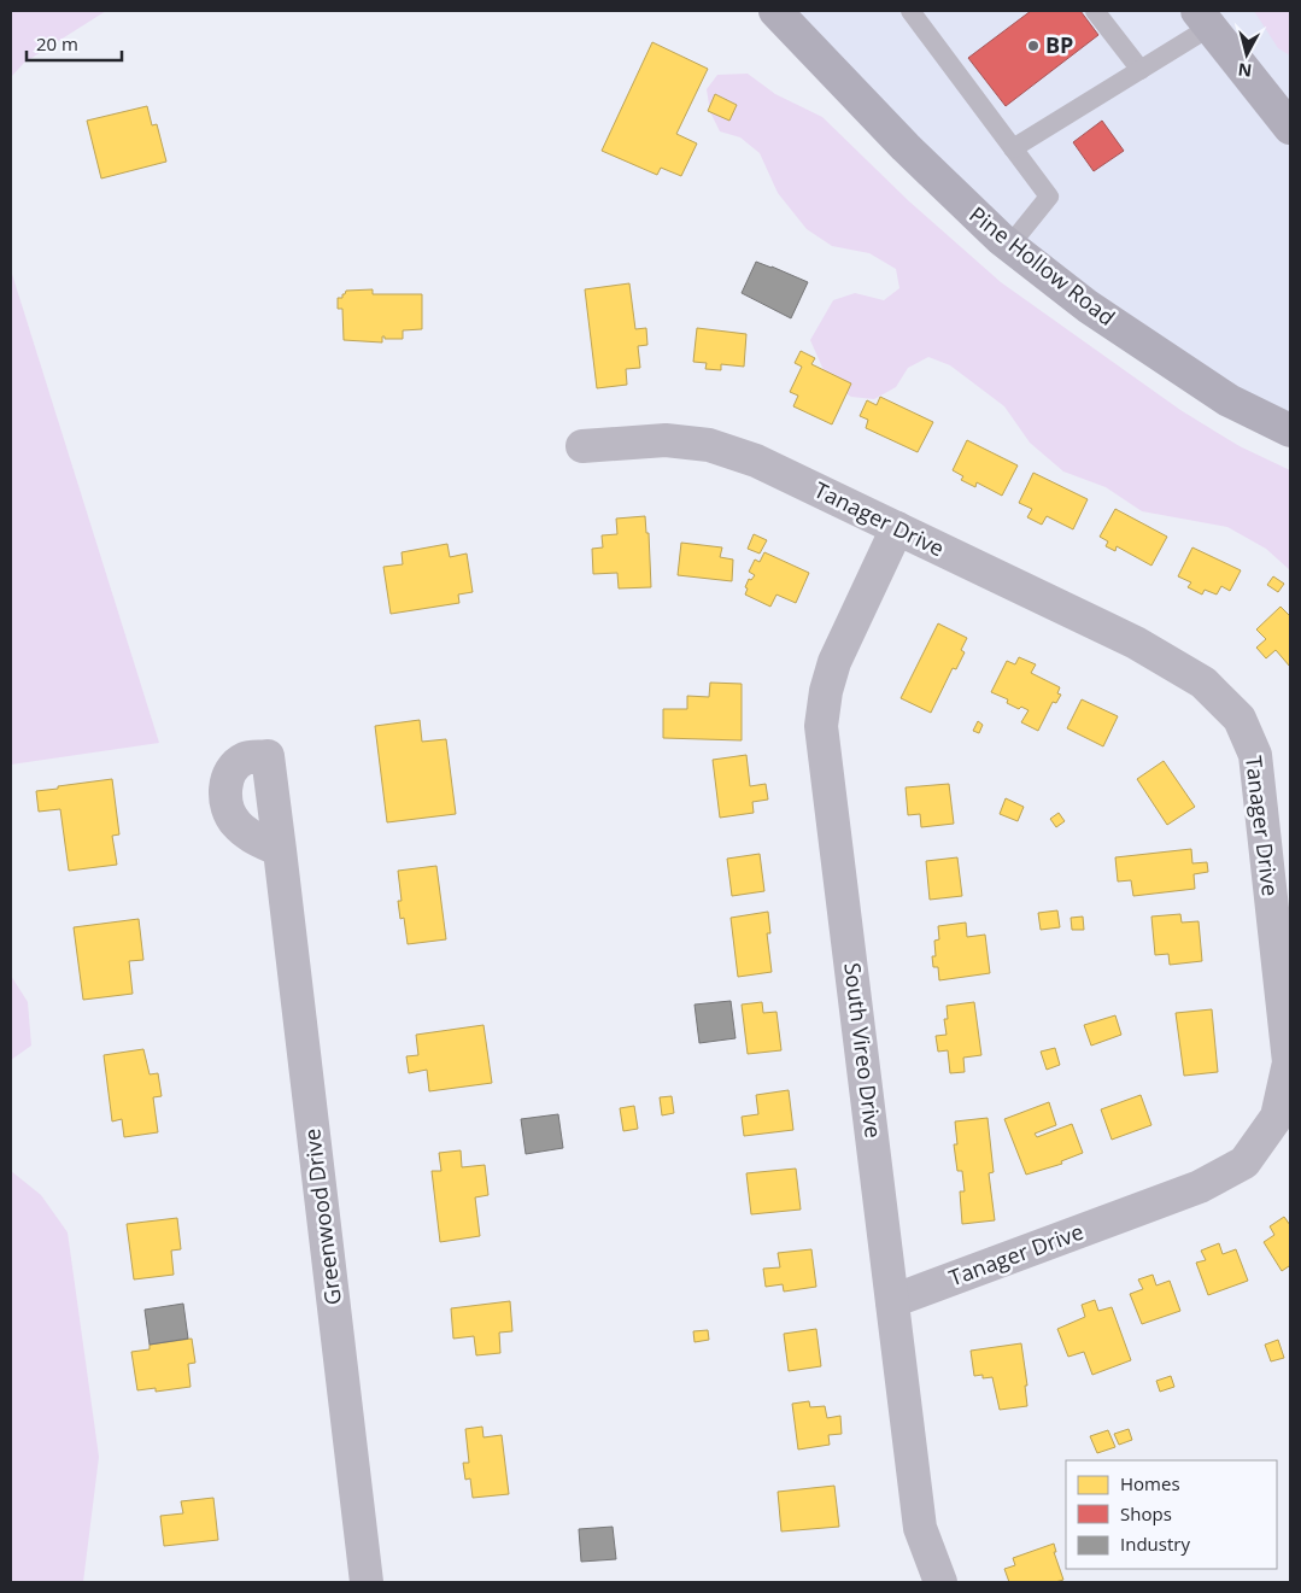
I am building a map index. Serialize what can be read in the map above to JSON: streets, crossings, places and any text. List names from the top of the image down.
{
  "streets": {
    "street": [
      "Pine Hollow Road",
      "Tanager Drive",
      "South Vireo Drive",
      "Greenwood Drive"
    ]
  },
  "crossings": [
    ["Tanager Drive", "South Vireo Drive"]
  ],
  "places": ["BP"],
  "legend": ["Homes", "Shops", "Industry"],
  "scale_bar": "20 m",
  "north": "bottom"
}
